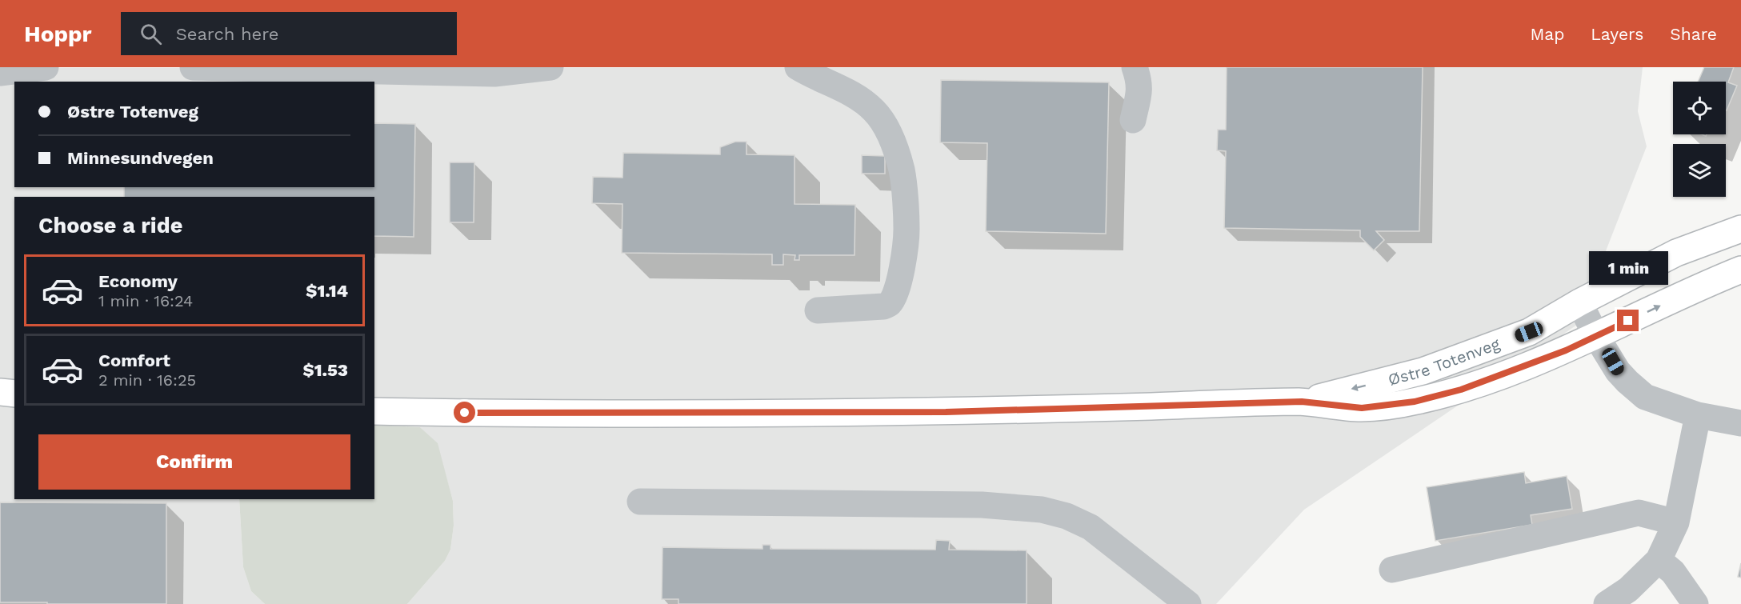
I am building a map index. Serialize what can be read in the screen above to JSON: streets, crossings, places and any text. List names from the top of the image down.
{
  "streets": {
    "main road": ["Østre Totenveg"]
  },
  "page": {
    "header": "Hoppr",
    "search": "Search here",
    "nav": ["Map", "Layers", "Share"],
    "banner": ["Østre Totenveg", "Minnesundvegen"],
    "heading": "Choose a ride",
    "bubble": "1 min",
    "list": [
      {
        "name": "Economy",
        "note": "1 min · 16:24",
        "value": "$1.14"
      },
      {
        "name": "Comfort",
        "note": "2 min · 16:25",
        "value": "$1.53"
      }
    ],
    "buttons": "Confirm"
  }
}
